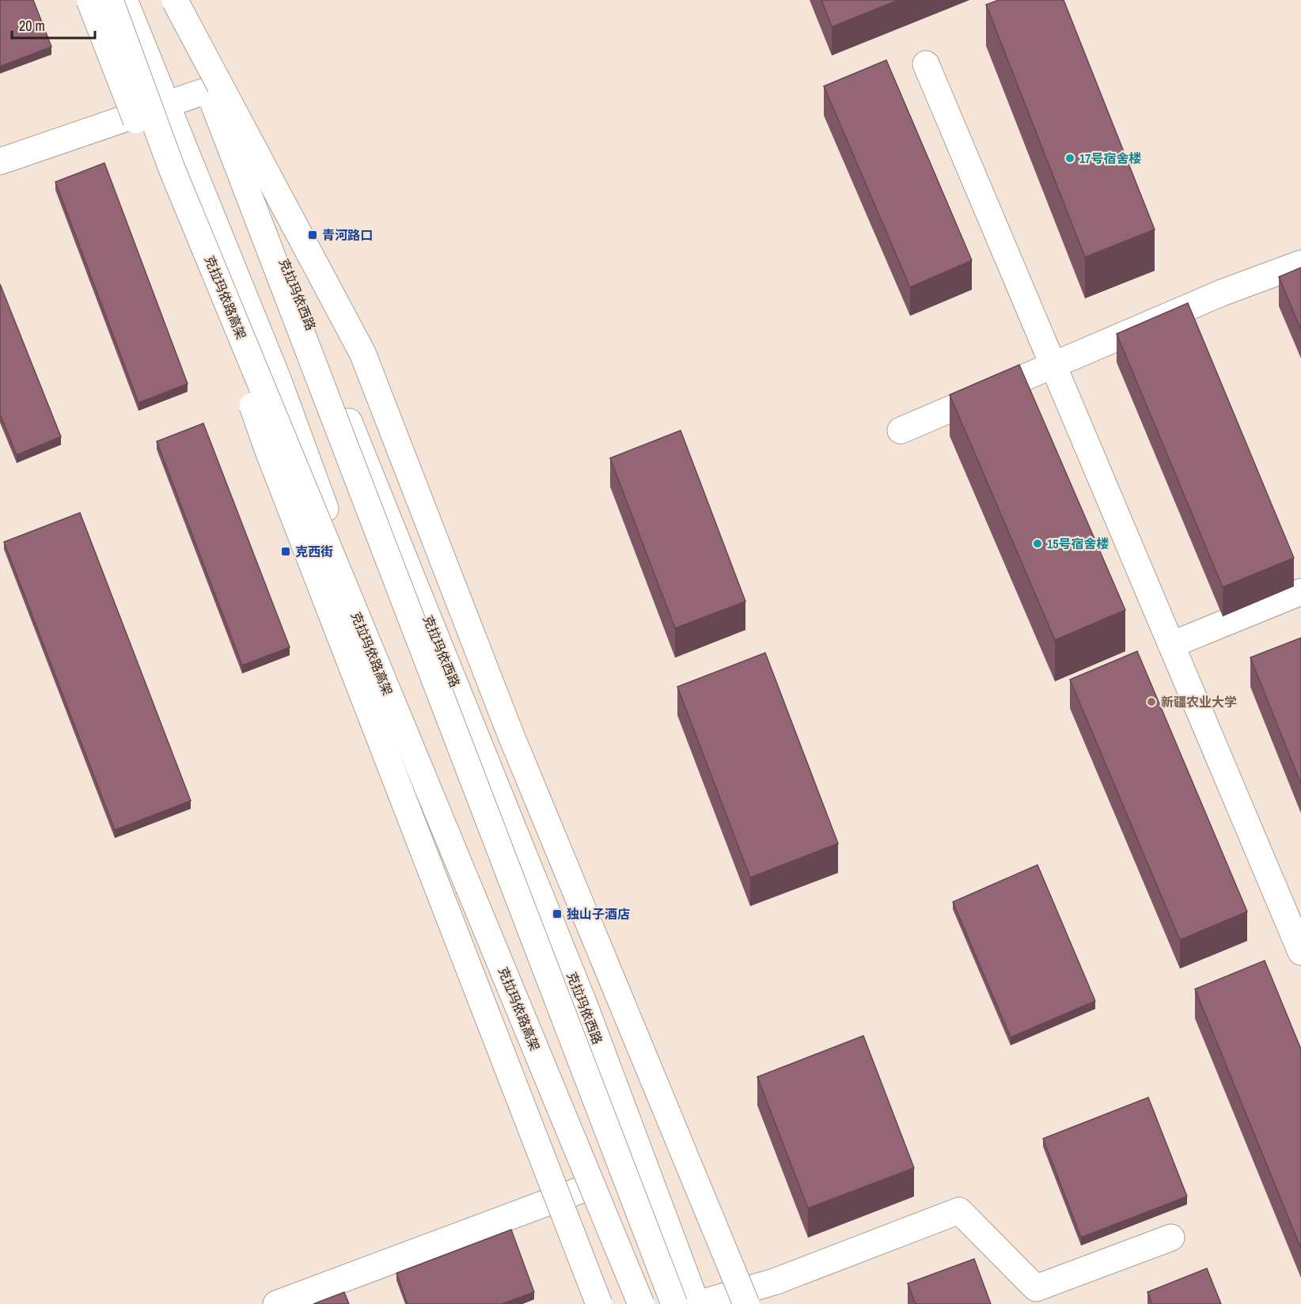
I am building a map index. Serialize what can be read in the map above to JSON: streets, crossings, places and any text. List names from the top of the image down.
{
  "streets": {
    "main road": ["克拉玛依西路", "克拉玛依路高架"]
  },
  "places": {
    "other": ["17号宿舍楼", "15号宿舍楼", "新疆农业大学"],
    "transit": ["青河路口", "克西街", "独山子酒店"]
  },
  "scale_bar": "20 m"
}
